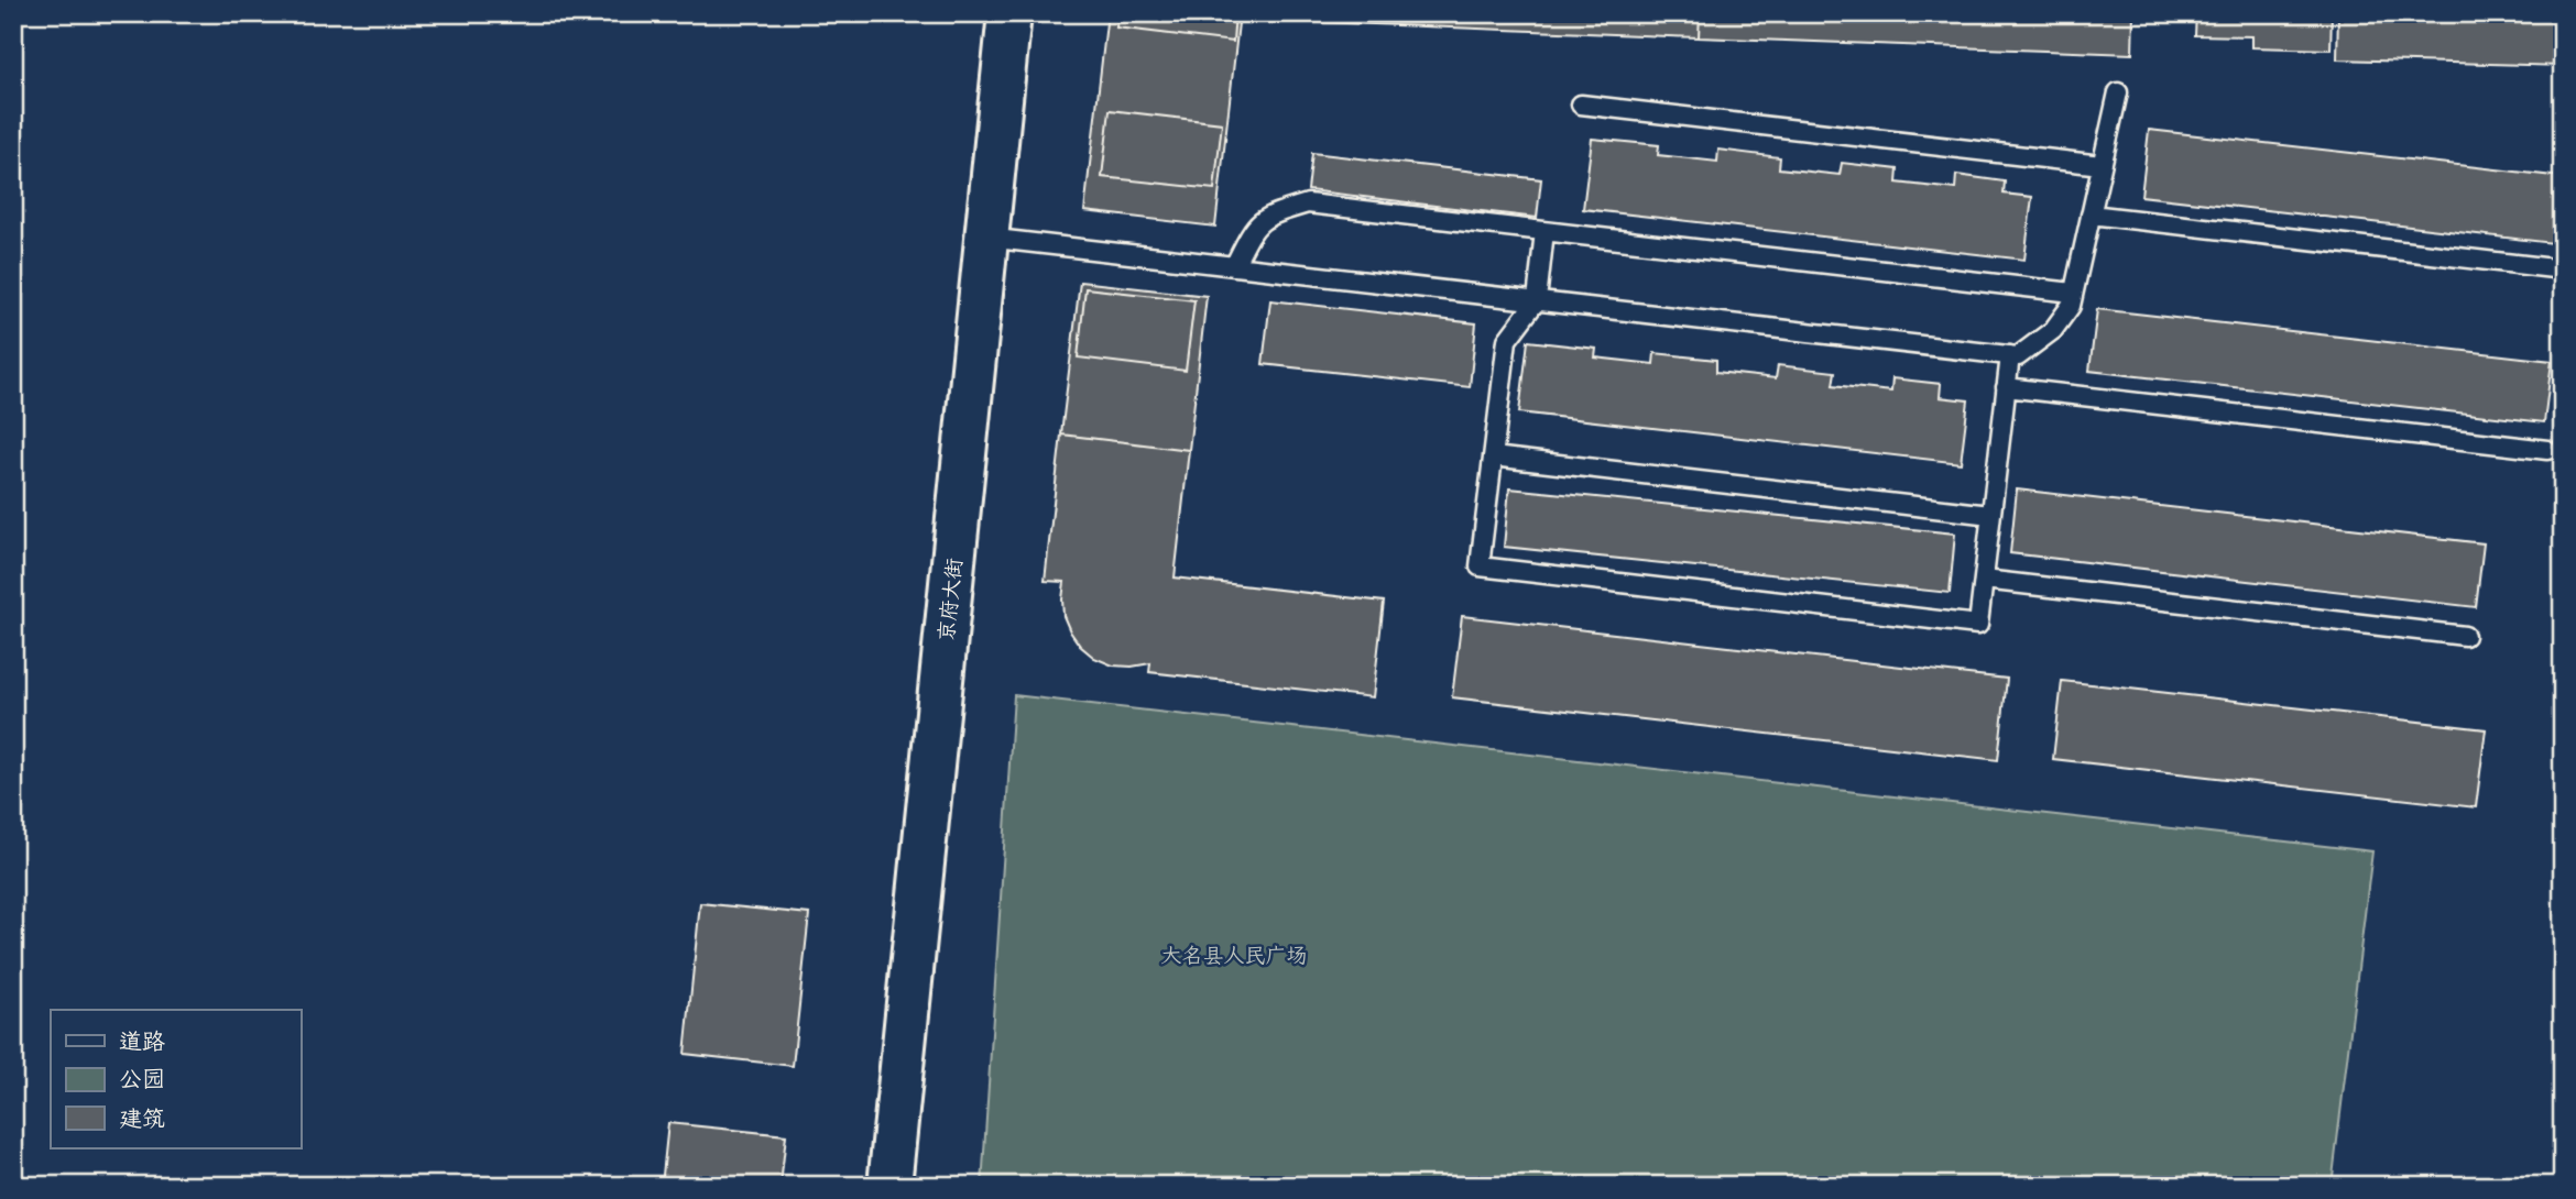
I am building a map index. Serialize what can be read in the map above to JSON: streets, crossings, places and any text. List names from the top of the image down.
{
  "streets": {
    "street": ["京府大街"]
  },
  "parks": ["大名县人民广场"],
  "legend": ["道路", "公园", "建筑"]
}
